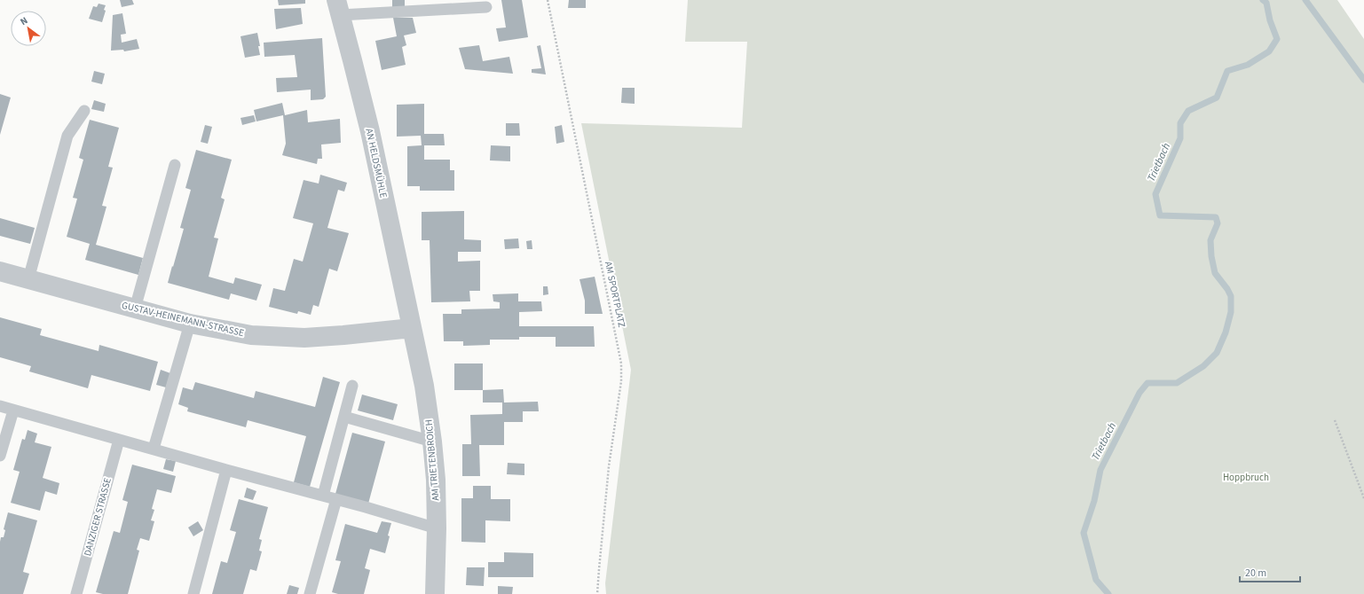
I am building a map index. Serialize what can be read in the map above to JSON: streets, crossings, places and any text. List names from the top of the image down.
{
  "streets": {
    "street": ["AN HELDSMÜHLE", "GUSTAV-HEINEMANN-STRASSE", "AM TRIETENBROICH"],
    "lane": ["DANZIGER STRASSE"],
    "path": ["AM SPORTPLATZ"]
  },
  "crossings": [
    ["AN HELDSMÜHLE", "GUSTAV-HEINEMANN-STRASSE"],
    ["AN HELDSMÜHLE", "AM TRIETENBROICH"],
    ["GUSTAV-HEINEMANN-STRASSE", "AM TRIETENBROICH"]
  ],
  "water": ["Trietbach"],
  "parks": ["Hoppbruch"],
  "scale_bar": "20 m",
  "north": "top left"
}
